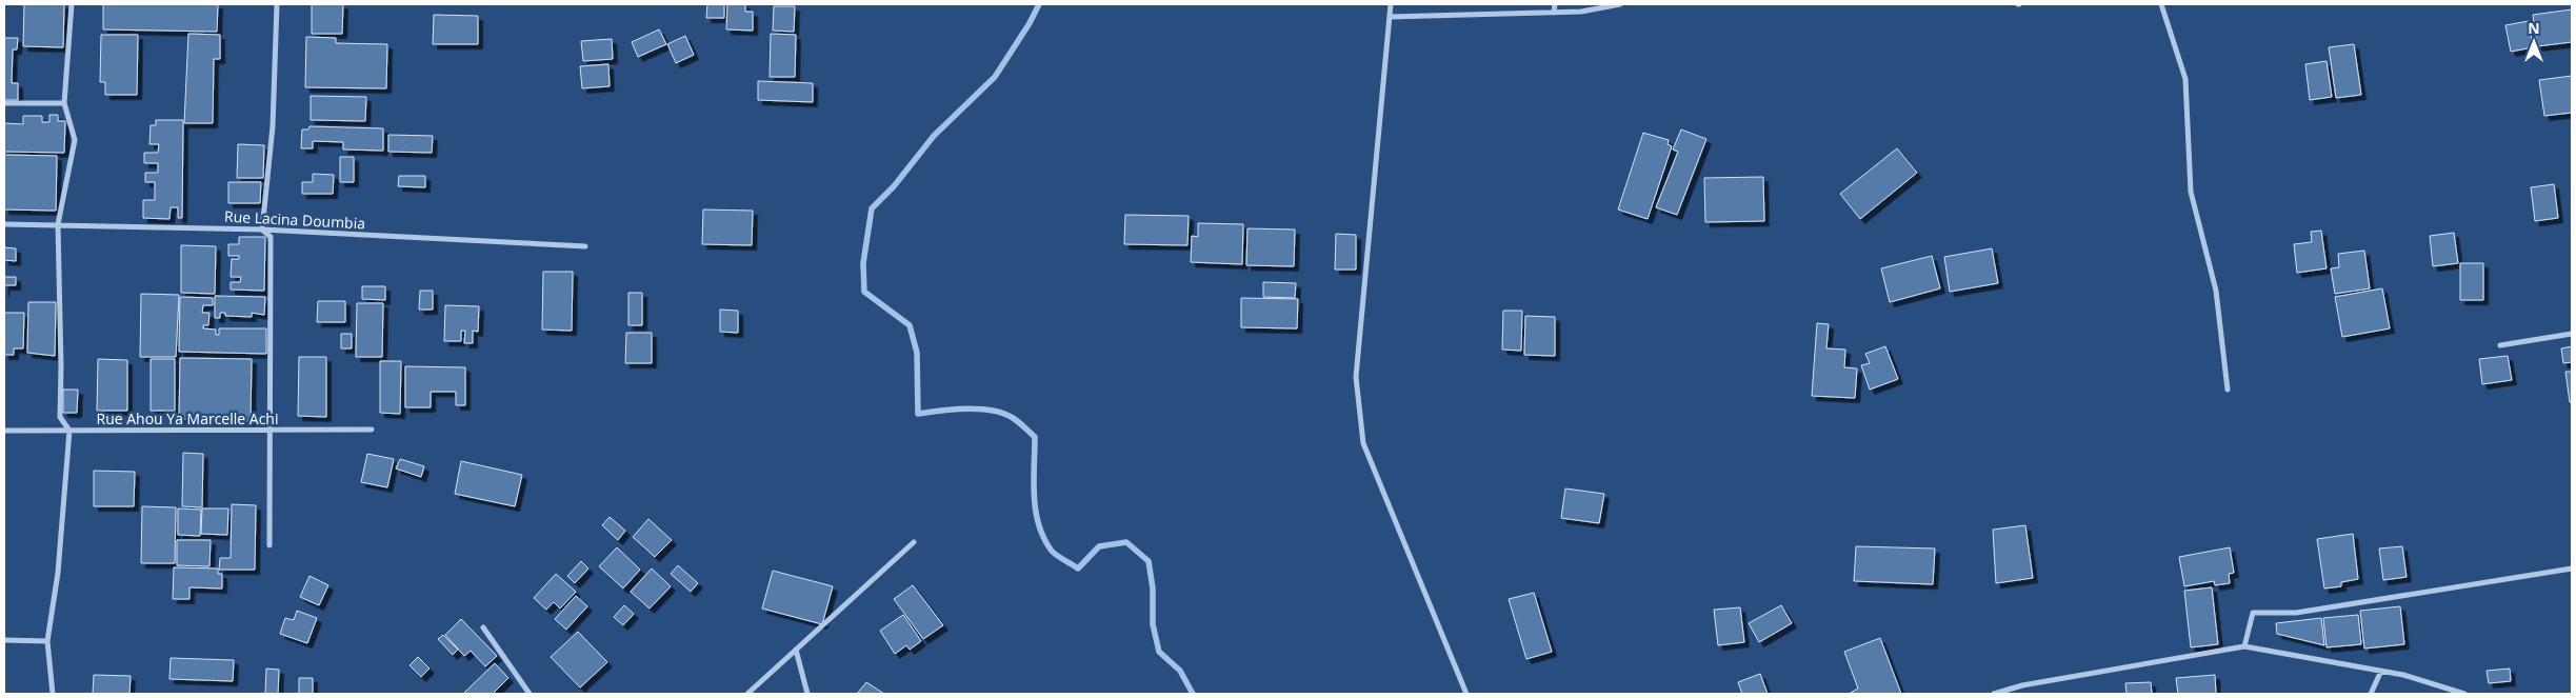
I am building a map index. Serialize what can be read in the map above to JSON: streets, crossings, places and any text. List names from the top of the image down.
{
  "streets": {
    "street": ["Rue Lacina Doumbia", "Rue Ahou Ya Marcelle Achi"]
  },
  "north": "top"
}
